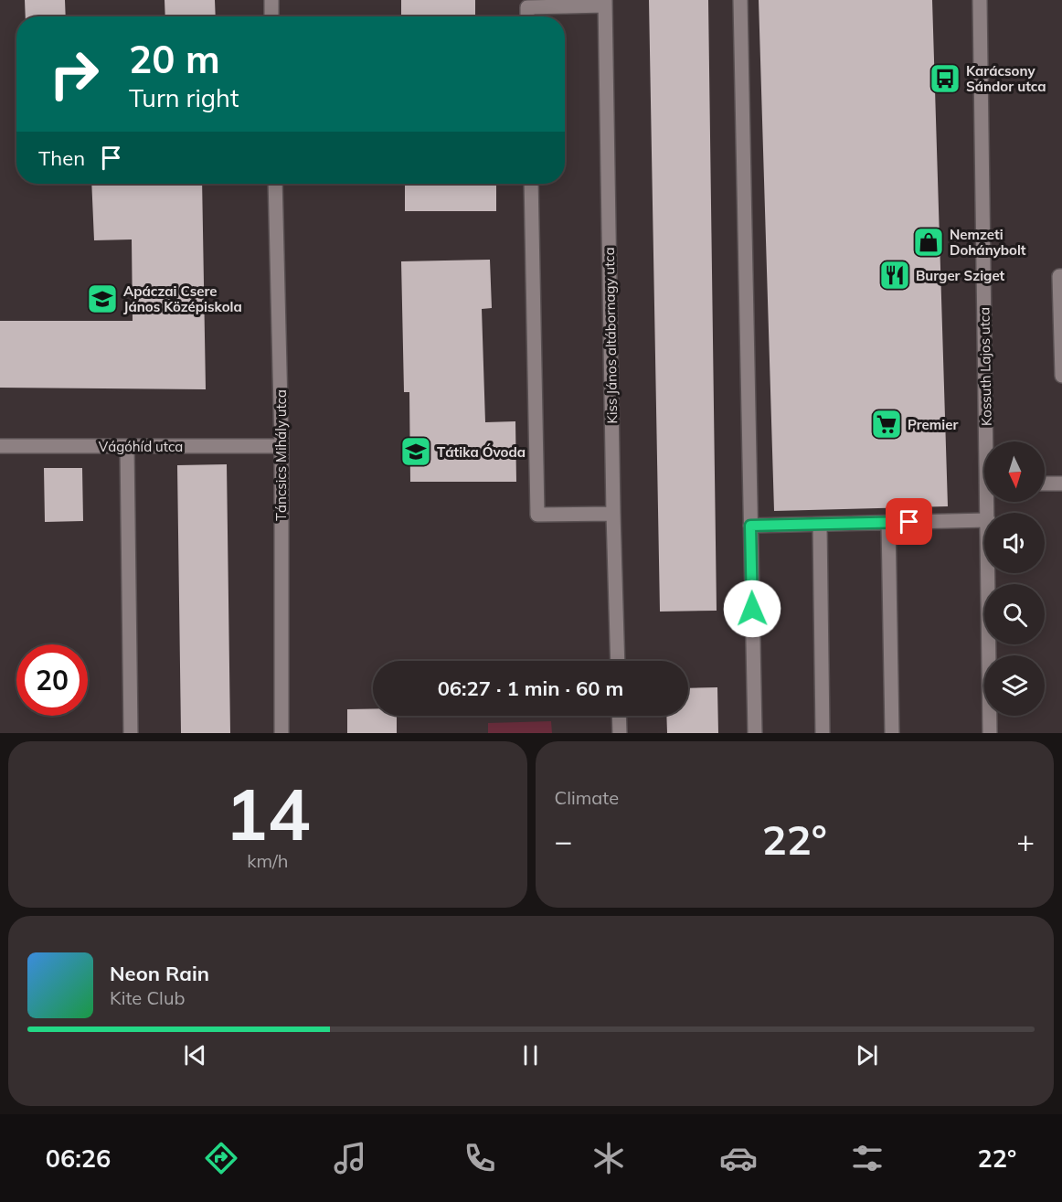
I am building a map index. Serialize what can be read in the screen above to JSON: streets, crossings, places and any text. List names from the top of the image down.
{
  "streets": {
    "street": [
      "Kiss János altábornagy utca",
      "Kossuth Lajos utca",
      "Vágóhíd utca",
      "Táncsics Mihály utca"
    ]
  },
  "crossings": [
    ["Vágóhíd utca", "Táncsics Mihály utca"]
  ],
  "places": {
    "bus stop": ["Karácsony Sándor utca"],
    "shop": ["Nemzeti Dohánybolt"],
    "restaurant": ["Burger Sziget"],
    "school or university": ["Apáczai Csere János Középiskola", "Tátika Óvoda"],
    "supermarket": ["Premier"]
  },
  "north": "bottom",
  "page": {
    "turn": ["20 m", "Turn right"],
    "then": "Then",
    "limit": "20",
    "trip": "06:27 · 1 min · 60 m",
    "tile": [
      ["14", "km/h"],
      "Climate"
    ],
    "heat": ["−", "22°", "+"],
    "song": ["Neon Rain", "Kite Club"],
    "tabs": ["06:26", "22°"]
  }
}
